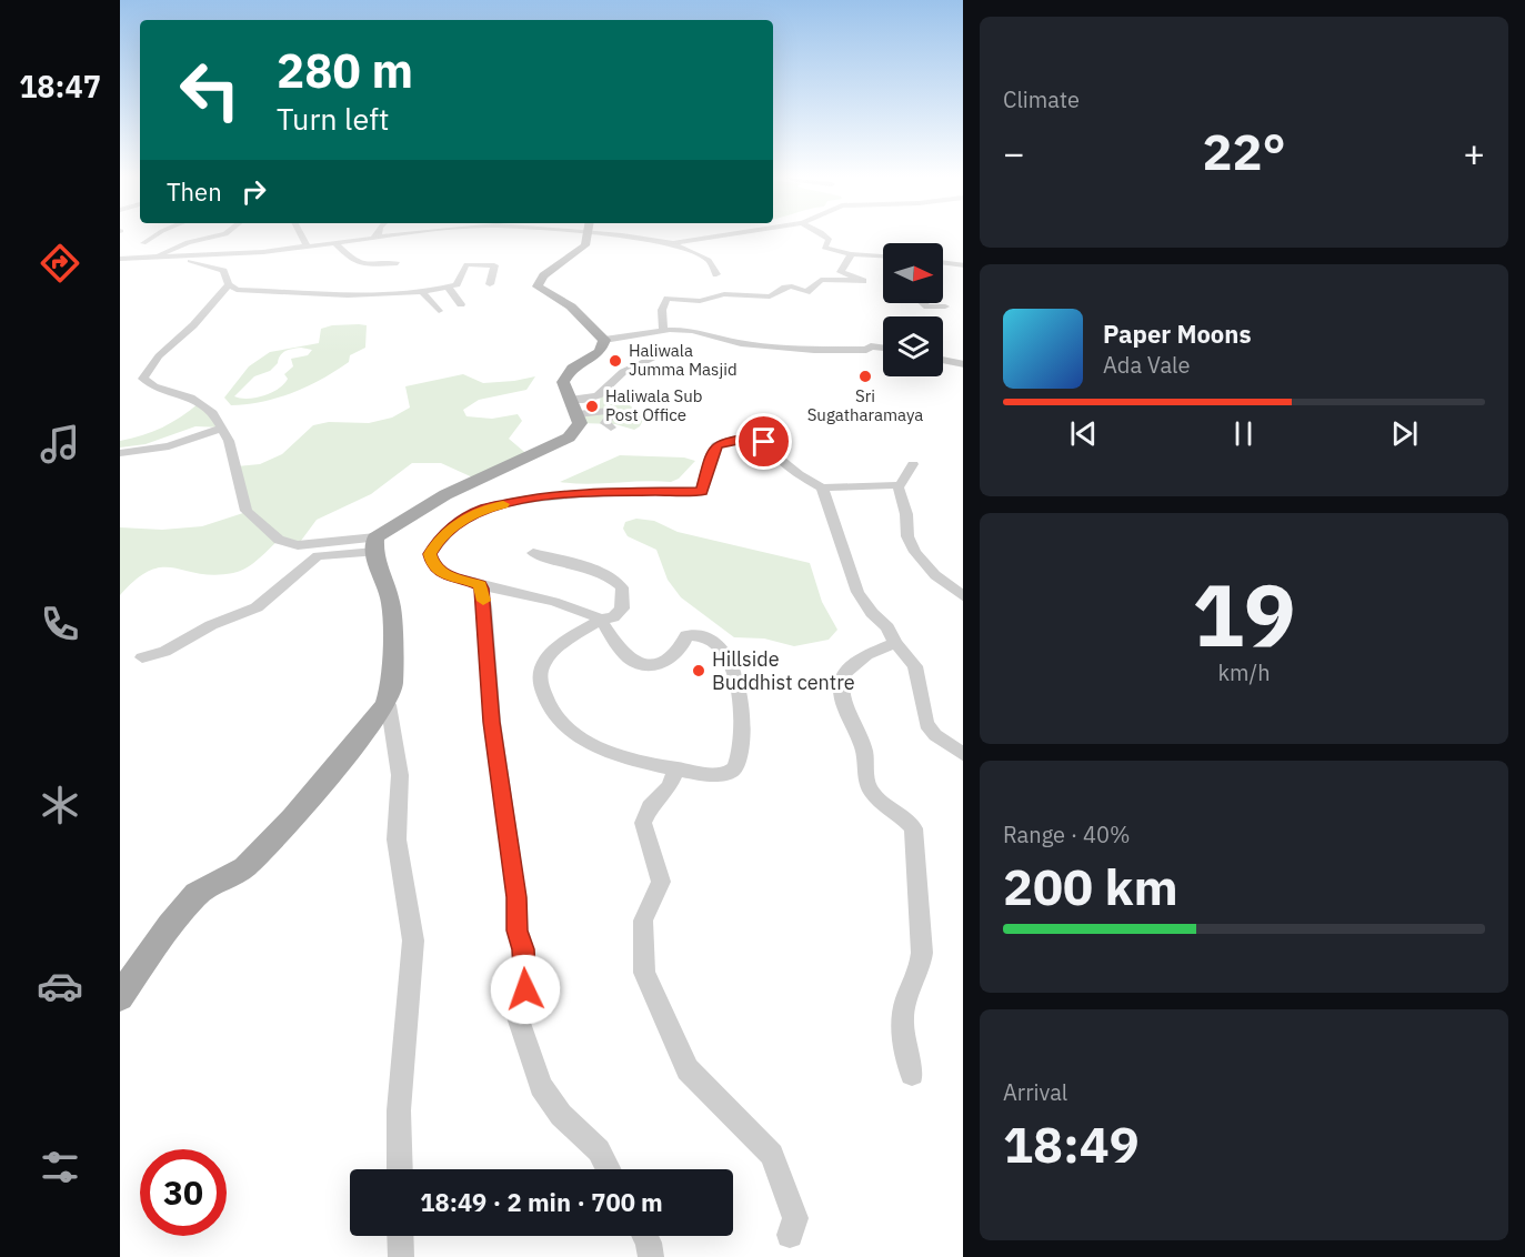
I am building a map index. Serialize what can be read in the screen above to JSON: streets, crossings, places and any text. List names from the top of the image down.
{
  "places": [
    "Haliwala Jumma Masjid",
    "Sri Sugatharamaya",
    "Haliwala Sub Post Office",
    "Hillside Buddhist centre"
  ],
  "north": "right",
  "page": {
    "tabs": "18:47",
    "tile": [
      "Climate",
      ["19", "km/h"],
      ["Range · 40%", "200 km"],
      ["Arrival", "18:49"]
    ],
    "turn": ["280 m", "Turn left"],
    "heat": ["−", "22°", "+"],
    "then": "Then",
    "song": ["Paper Moons", "Ada Vale"],
    "limit": "30",
    "trip": "18:49 · 2 min · 700 m"
  }
}
